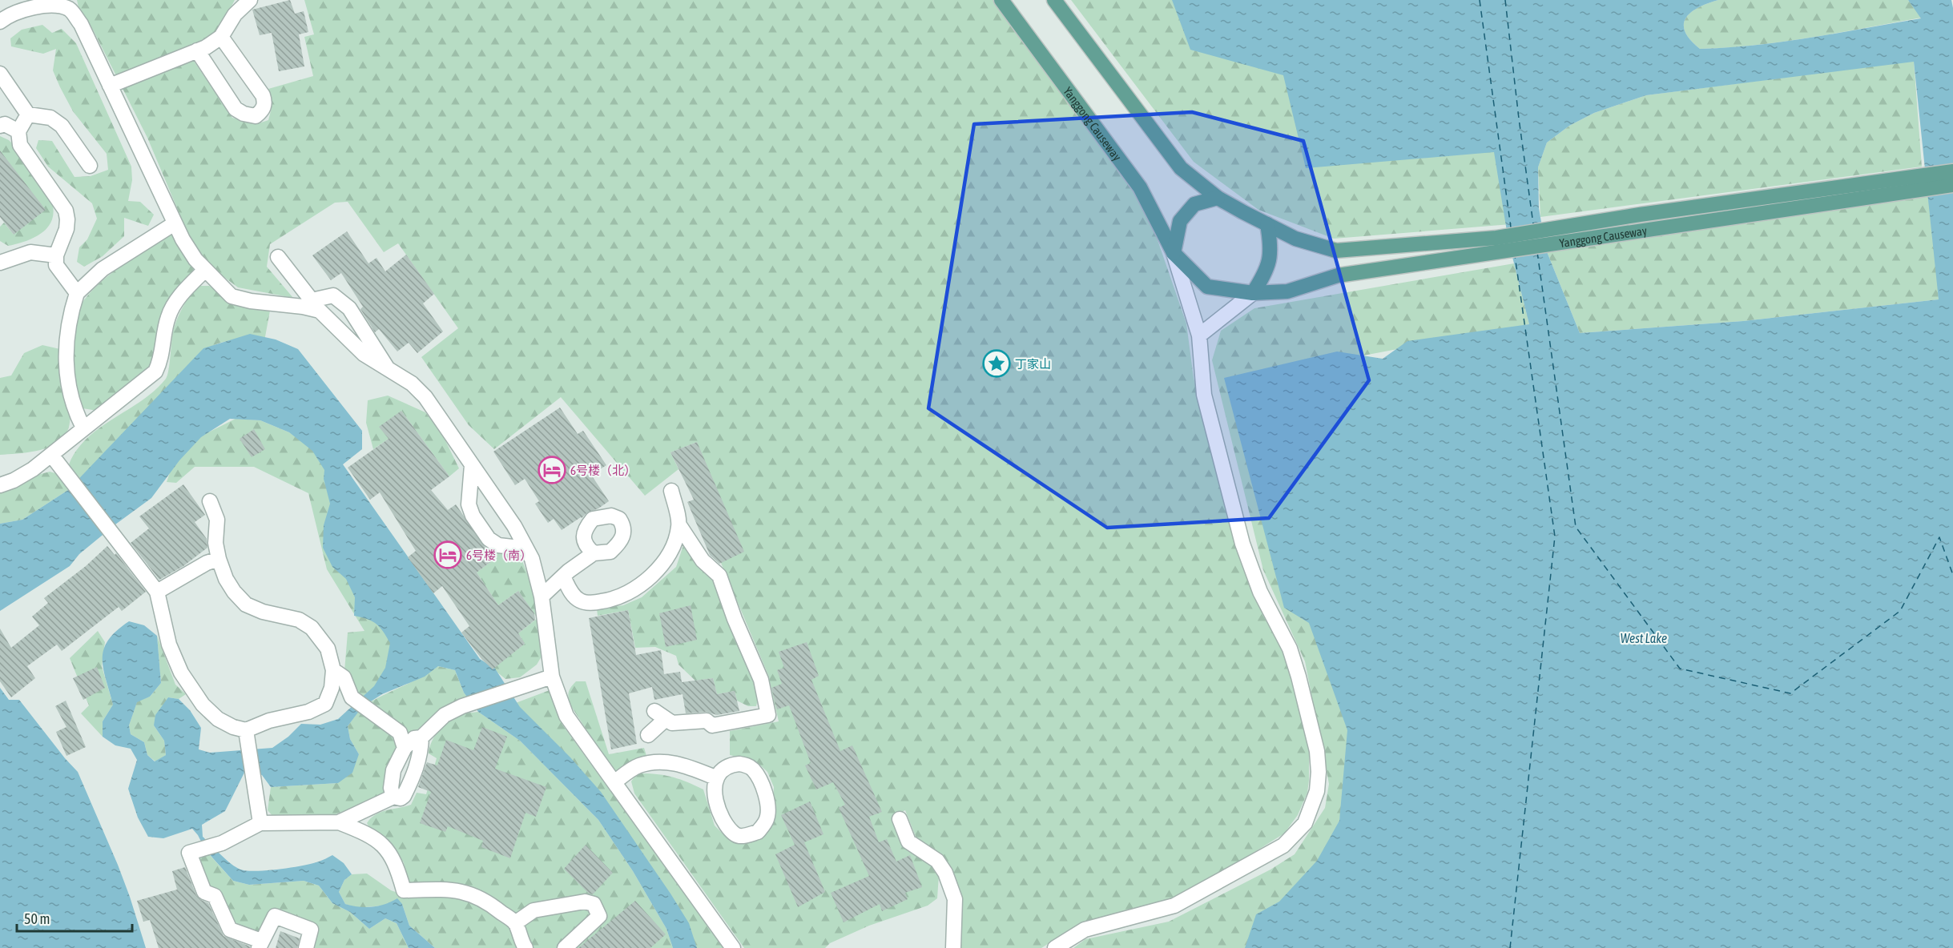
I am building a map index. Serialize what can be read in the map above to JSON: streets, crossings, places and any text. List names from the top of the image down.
{
  "streets": {
    "main road": ["Yanggong Causeway"]
  },
  "water": ["West Lake"],
  "places": {
    "place": ["丁家山"],
    "hotel": ["6号楼（北）", "6号楼（南）"]
  },
  "scale_bar": "50 m"
}
